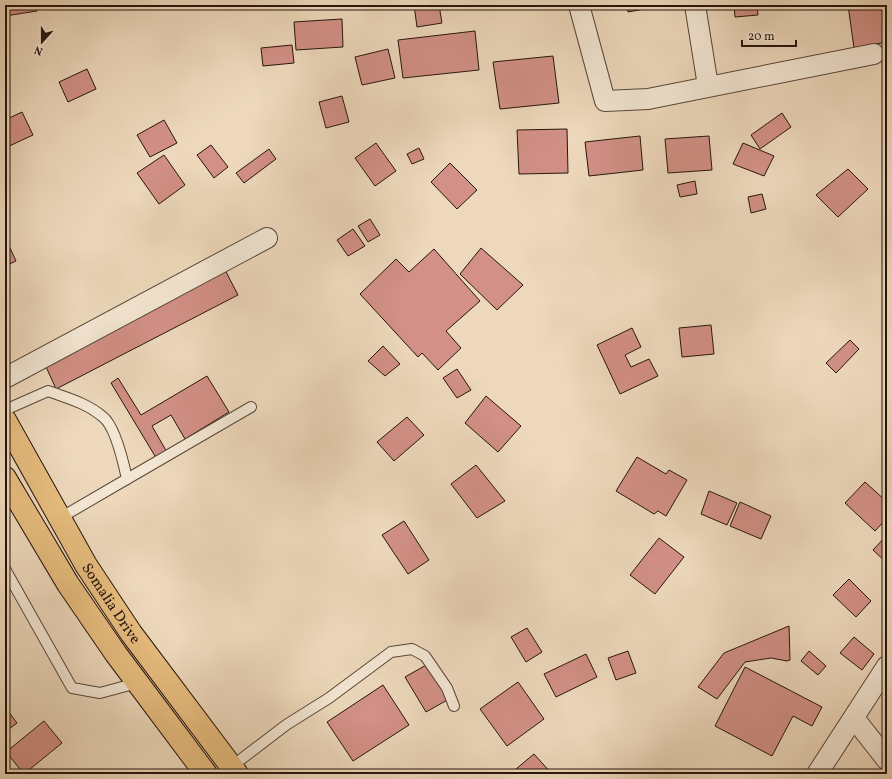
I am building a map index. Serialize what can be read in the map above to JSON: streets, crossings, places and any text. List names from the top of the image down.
{
  "streets": {
    "main road": ["Somalia Drive"]
  },
  "scale_bar": "20 m",
  "north": "bottom"
}
